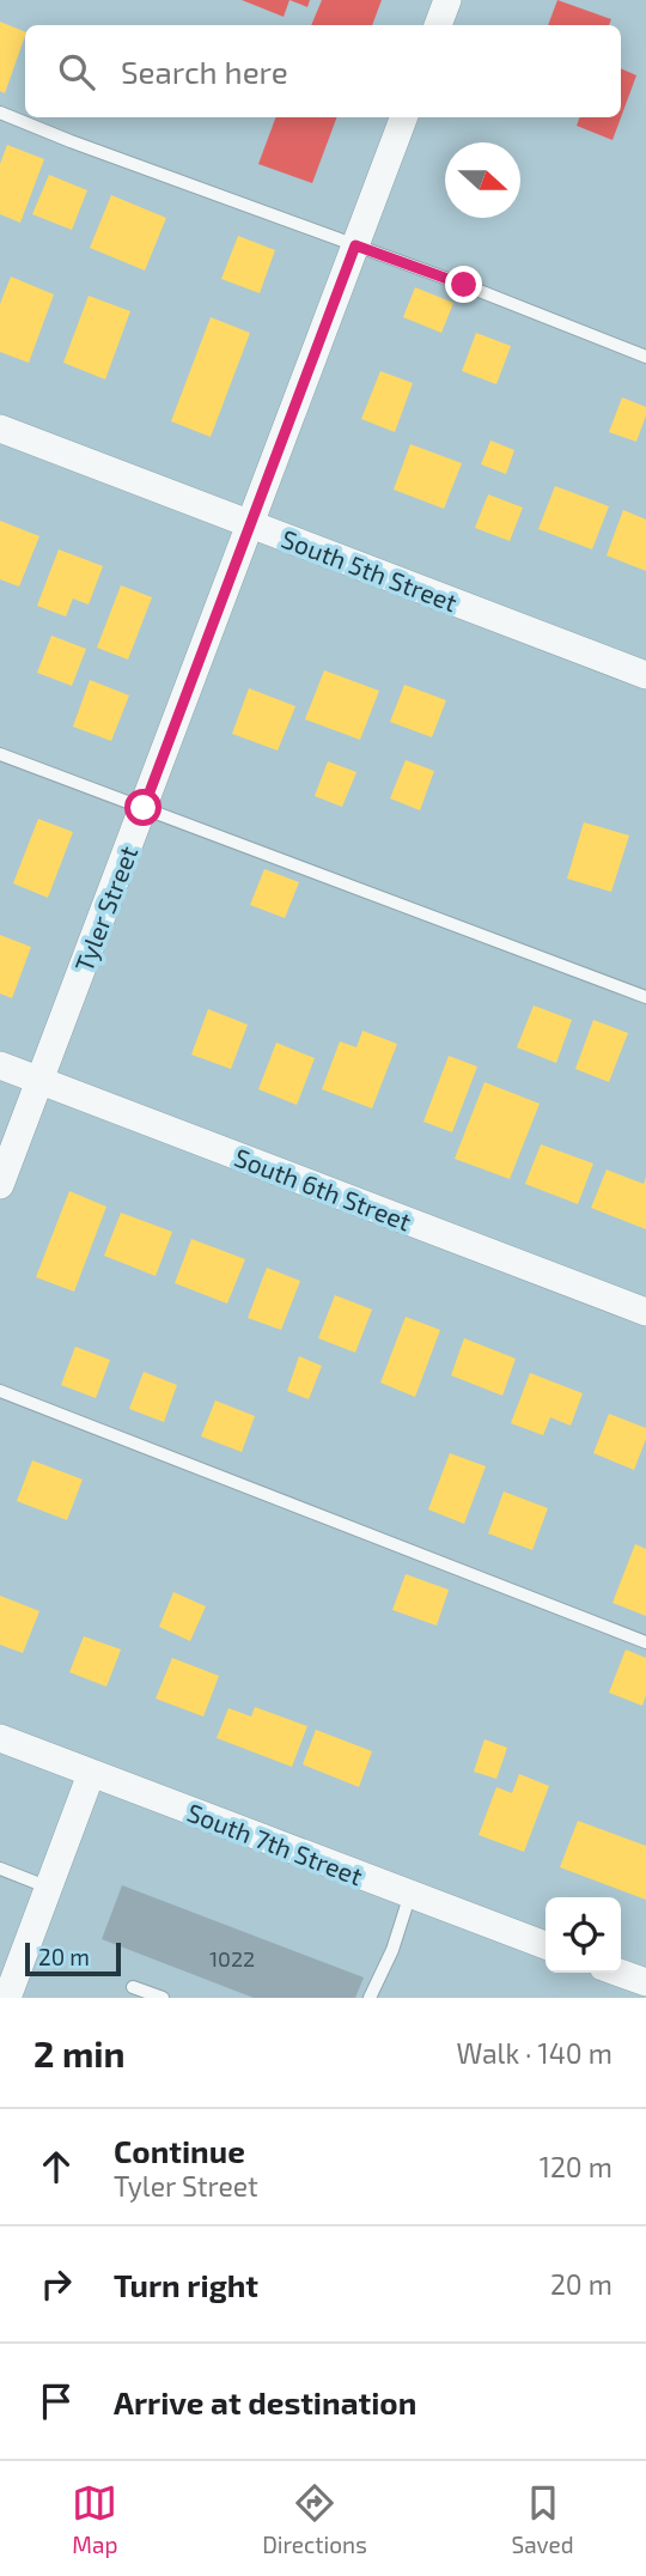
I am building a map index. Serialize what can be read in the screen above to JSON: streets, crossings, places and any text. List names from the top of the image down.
{
  "streets": {
    "street": [
      "South 5th Street",
      "Tyler Street",
      "South 6th Street",
      "South 7th Street"
    ]
  },
  "crossings": [
    ["South 5th Street", "Tyler Street"],
    ["Tyler Street", "South 6th Street"]
  ],
  "house_numbers": ["1022"],
  "scale_bar": "20 m",
  "north": "right",
  "page": {
    "search": "Search here",
    "scale": "20 m",
    "heading": ["2 min", "Walk · 140 m"],
    "list": [
      ["Continue", "Tyler Street", "120 m"],
      ["Turn right", "20 m"],
      "Arrive at destination"
    ],
    "nav": ["Map", "Directions", "Saved"]
  }
}
